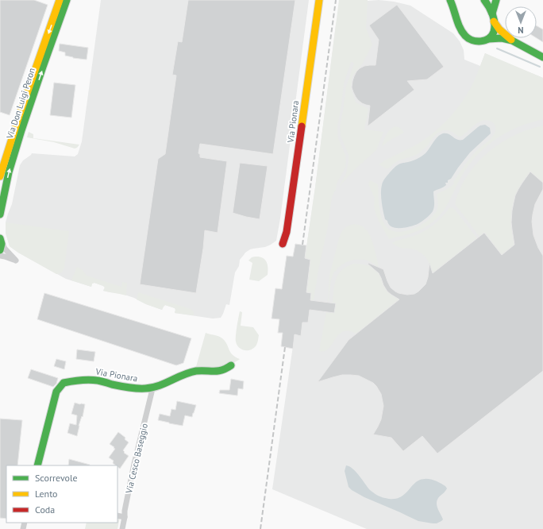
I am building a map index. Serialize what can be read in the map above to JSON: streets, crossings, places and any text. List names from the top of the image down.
{
  "streets": {
    "street": ["Via Don Luigi Peron", "Via Pionara", "Via Cesco Baseggio"]
  },
  "crossings": [
    ["Via Pionara", "Via Cesco Baseggio"]
  ],
  "legend": ["Scorrevole", "Lento", "Coda"],
  "north": "bottom"
}
